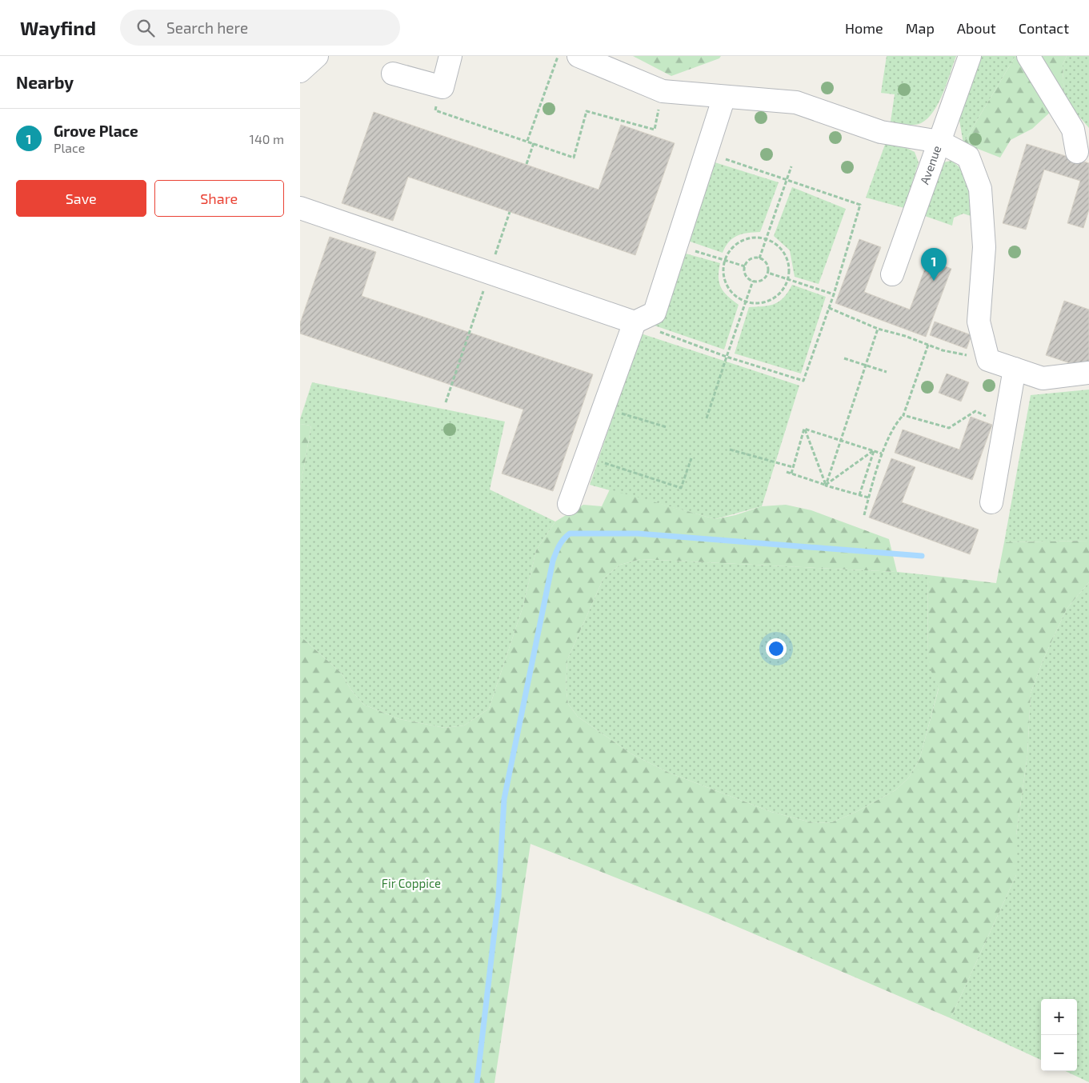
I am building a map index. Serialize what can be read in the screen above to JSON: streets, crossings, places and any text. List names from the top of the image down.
{
  "streets": {
    "lane": ["Avenue"]
  },
  "parks": ["Fir Coppice"],
  "page": {
    "header": "Wayfind",
    "search": "Search here",
    "nav": [
      "Home",
      "Map",
      "About",
      "Contact"
    ],
    "heading": "Nearby",
    "list": [
      {
        "mark": "1",
        "name": "Grove Place",
        "note": "Place",
        "value": "140 m"
      }
    ],
    "buttons": ["Save", "Share"],
    "pins": "1",
    "map_buttons": ["+", "−"]
  }
}
